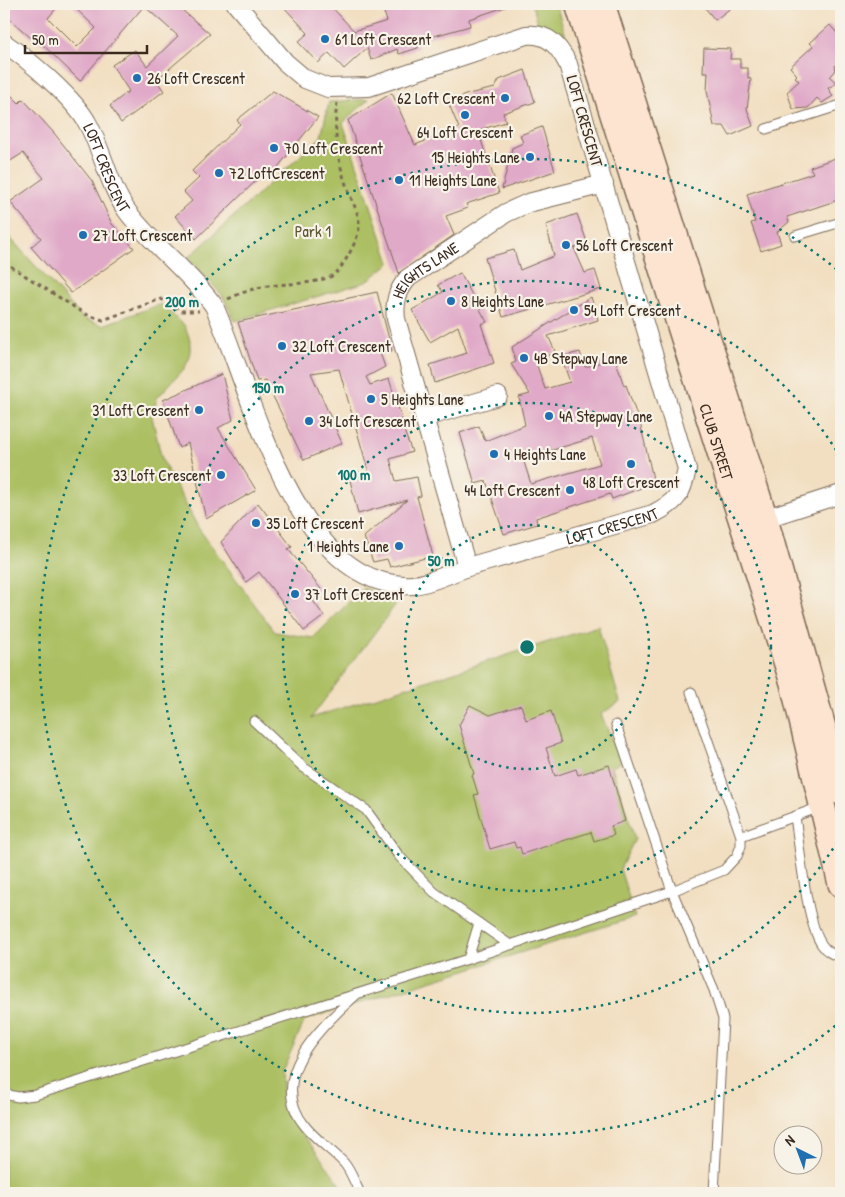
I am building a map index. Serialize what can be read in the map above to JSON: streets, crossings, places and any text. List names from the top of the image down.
{
  "streets": {
    "main road": ["CLUB STREET"],
    "street": ["LOFT CRESCENT", "HEIGHTS LANE"]
  },
  "crossings": [
    ["LOFT CRESCENT", "HEIGHTS LANE"]
  ],
  "parks": ["Park 1"],
  "places": [
    "61 Loft Crescent",
    "26 Loft Crescent",
    "62 Loft Crescent",
    "64 Loft Crescent",
    "70 Loft Crescent",
    "15 Heights Lane",
    "72 LoftCrescent",
    "11 Heights Lane",
    "27 Loft Crescent",
    "56 Loft Crescent",
    "8 Heights Lane",
    "54 Loft Crescent",
    "32 Loft Crescent",
    "4B Stepway Lane",
    "5 Heights Lane",
    "31 Loft Crescent",
    "4A Stepway Lane",
    "34 Loft Crescent",
    "4 Heights Lane",
    "48 Loft Crescent",
    "33 Loft Crescent",
    "44 Loft Crescent",
    "35 Loft Crescent",
    "1 Heights Lane",
    "37 Loft Crescent"
  ],
  "scale_bar": "50 m",
  "north": "top left",
  "rings": [
    "200 m",
    "150 m",
    "100 m",
    "50 m"
  ]
}
